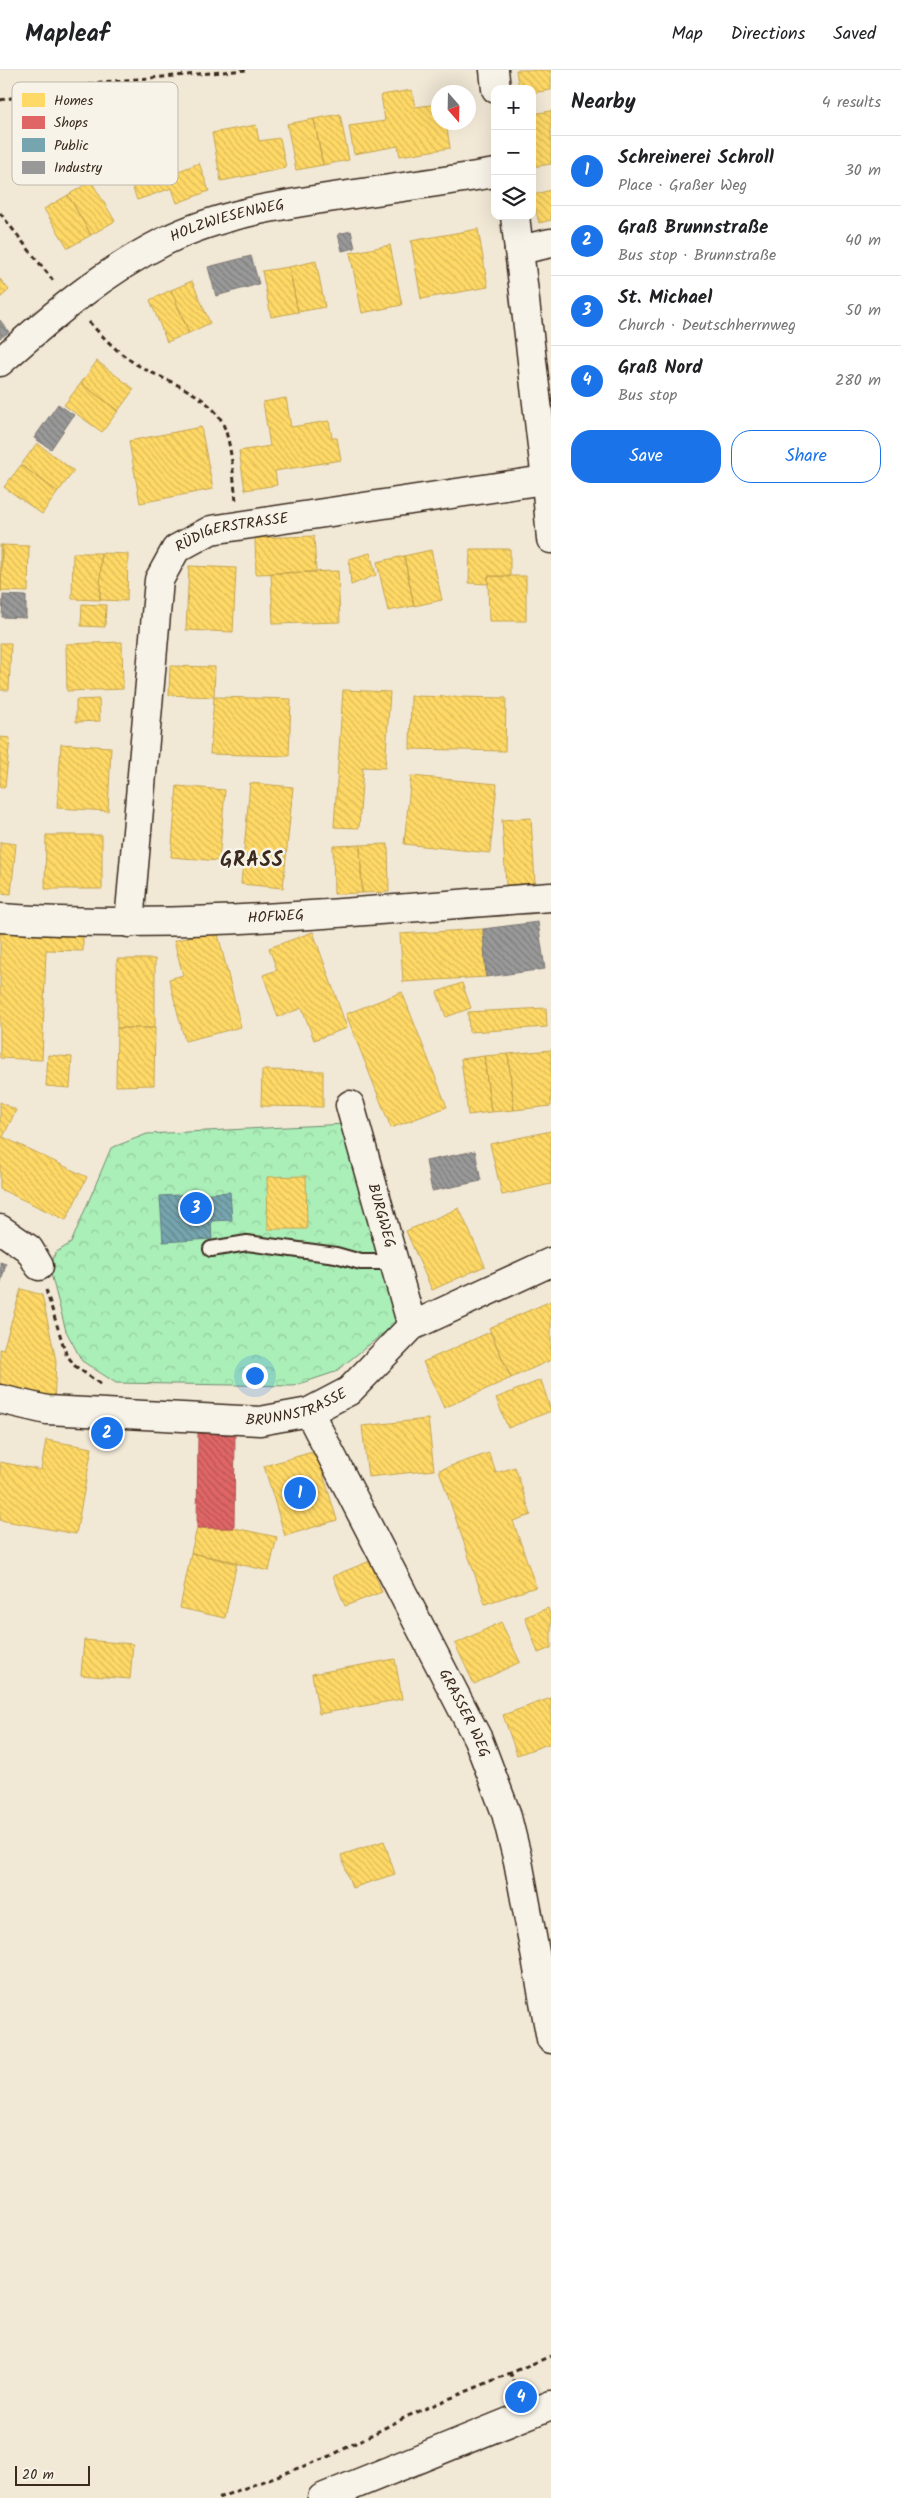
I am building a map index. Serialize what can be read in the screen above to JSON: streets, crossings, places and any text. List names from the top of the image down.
{
  "streets": {
    "street": [
      "HOLZWIESENWEG",
      "RÜDIGERSTRASSE",
      "HOFWEG",
      "BURGWEG",
      "BRUNNSTRASSE",
      "GRASSER WEG"
    ]
  },
  "crossings": [
    ["RÜDIGERSTRASSE", "HOFWEG"],
    ["BURGWEG", "BRUNNSTRASSE"],
    ["BRUNNSTRASSE", "GRASSER WEG"]
  ],
  "districts": ["GRASS"],
  "legend": [
    "Homes",
    "Shops",
    "Public",
    "Industry"
  ],
  "scale_bar": "20 m",
  "north": "bottom",
  "page": {
    "header": "Mapleaf",
    "nav": ["Map", "Directions", "Saved"],
    "heading": ["Nearby", "4 results"],
    "map_buttons": ["+", "−"],
    "list": [
      {
        "mark": "1",
        "name": "Schreinerei Schroll",
        "note": "Place · Graßer Weg",
        "value": "30 m"
      },
      {
        "mark": "2",
        "name": "Graß Brunnstraße",
        "note": "Bus stop · Brunnstraße",
        "value": "40 m"
      },
      {
        "mark": "3",
        "name": "St. Michael",
        "note": "Church · Deutschherrnweg",
        "value": "50 m"
      },
      {
        "mark": "4",
        "name": "Graß Nord",
        "note": "Bus stop",
        "value": "280 m"
      }
    ],
    "buttons": ["Save", "Share"],
    "pins": [
      "3",
      "2",
      "1",
      "4"
    ],
    "scale": "20 m"
  }
}
